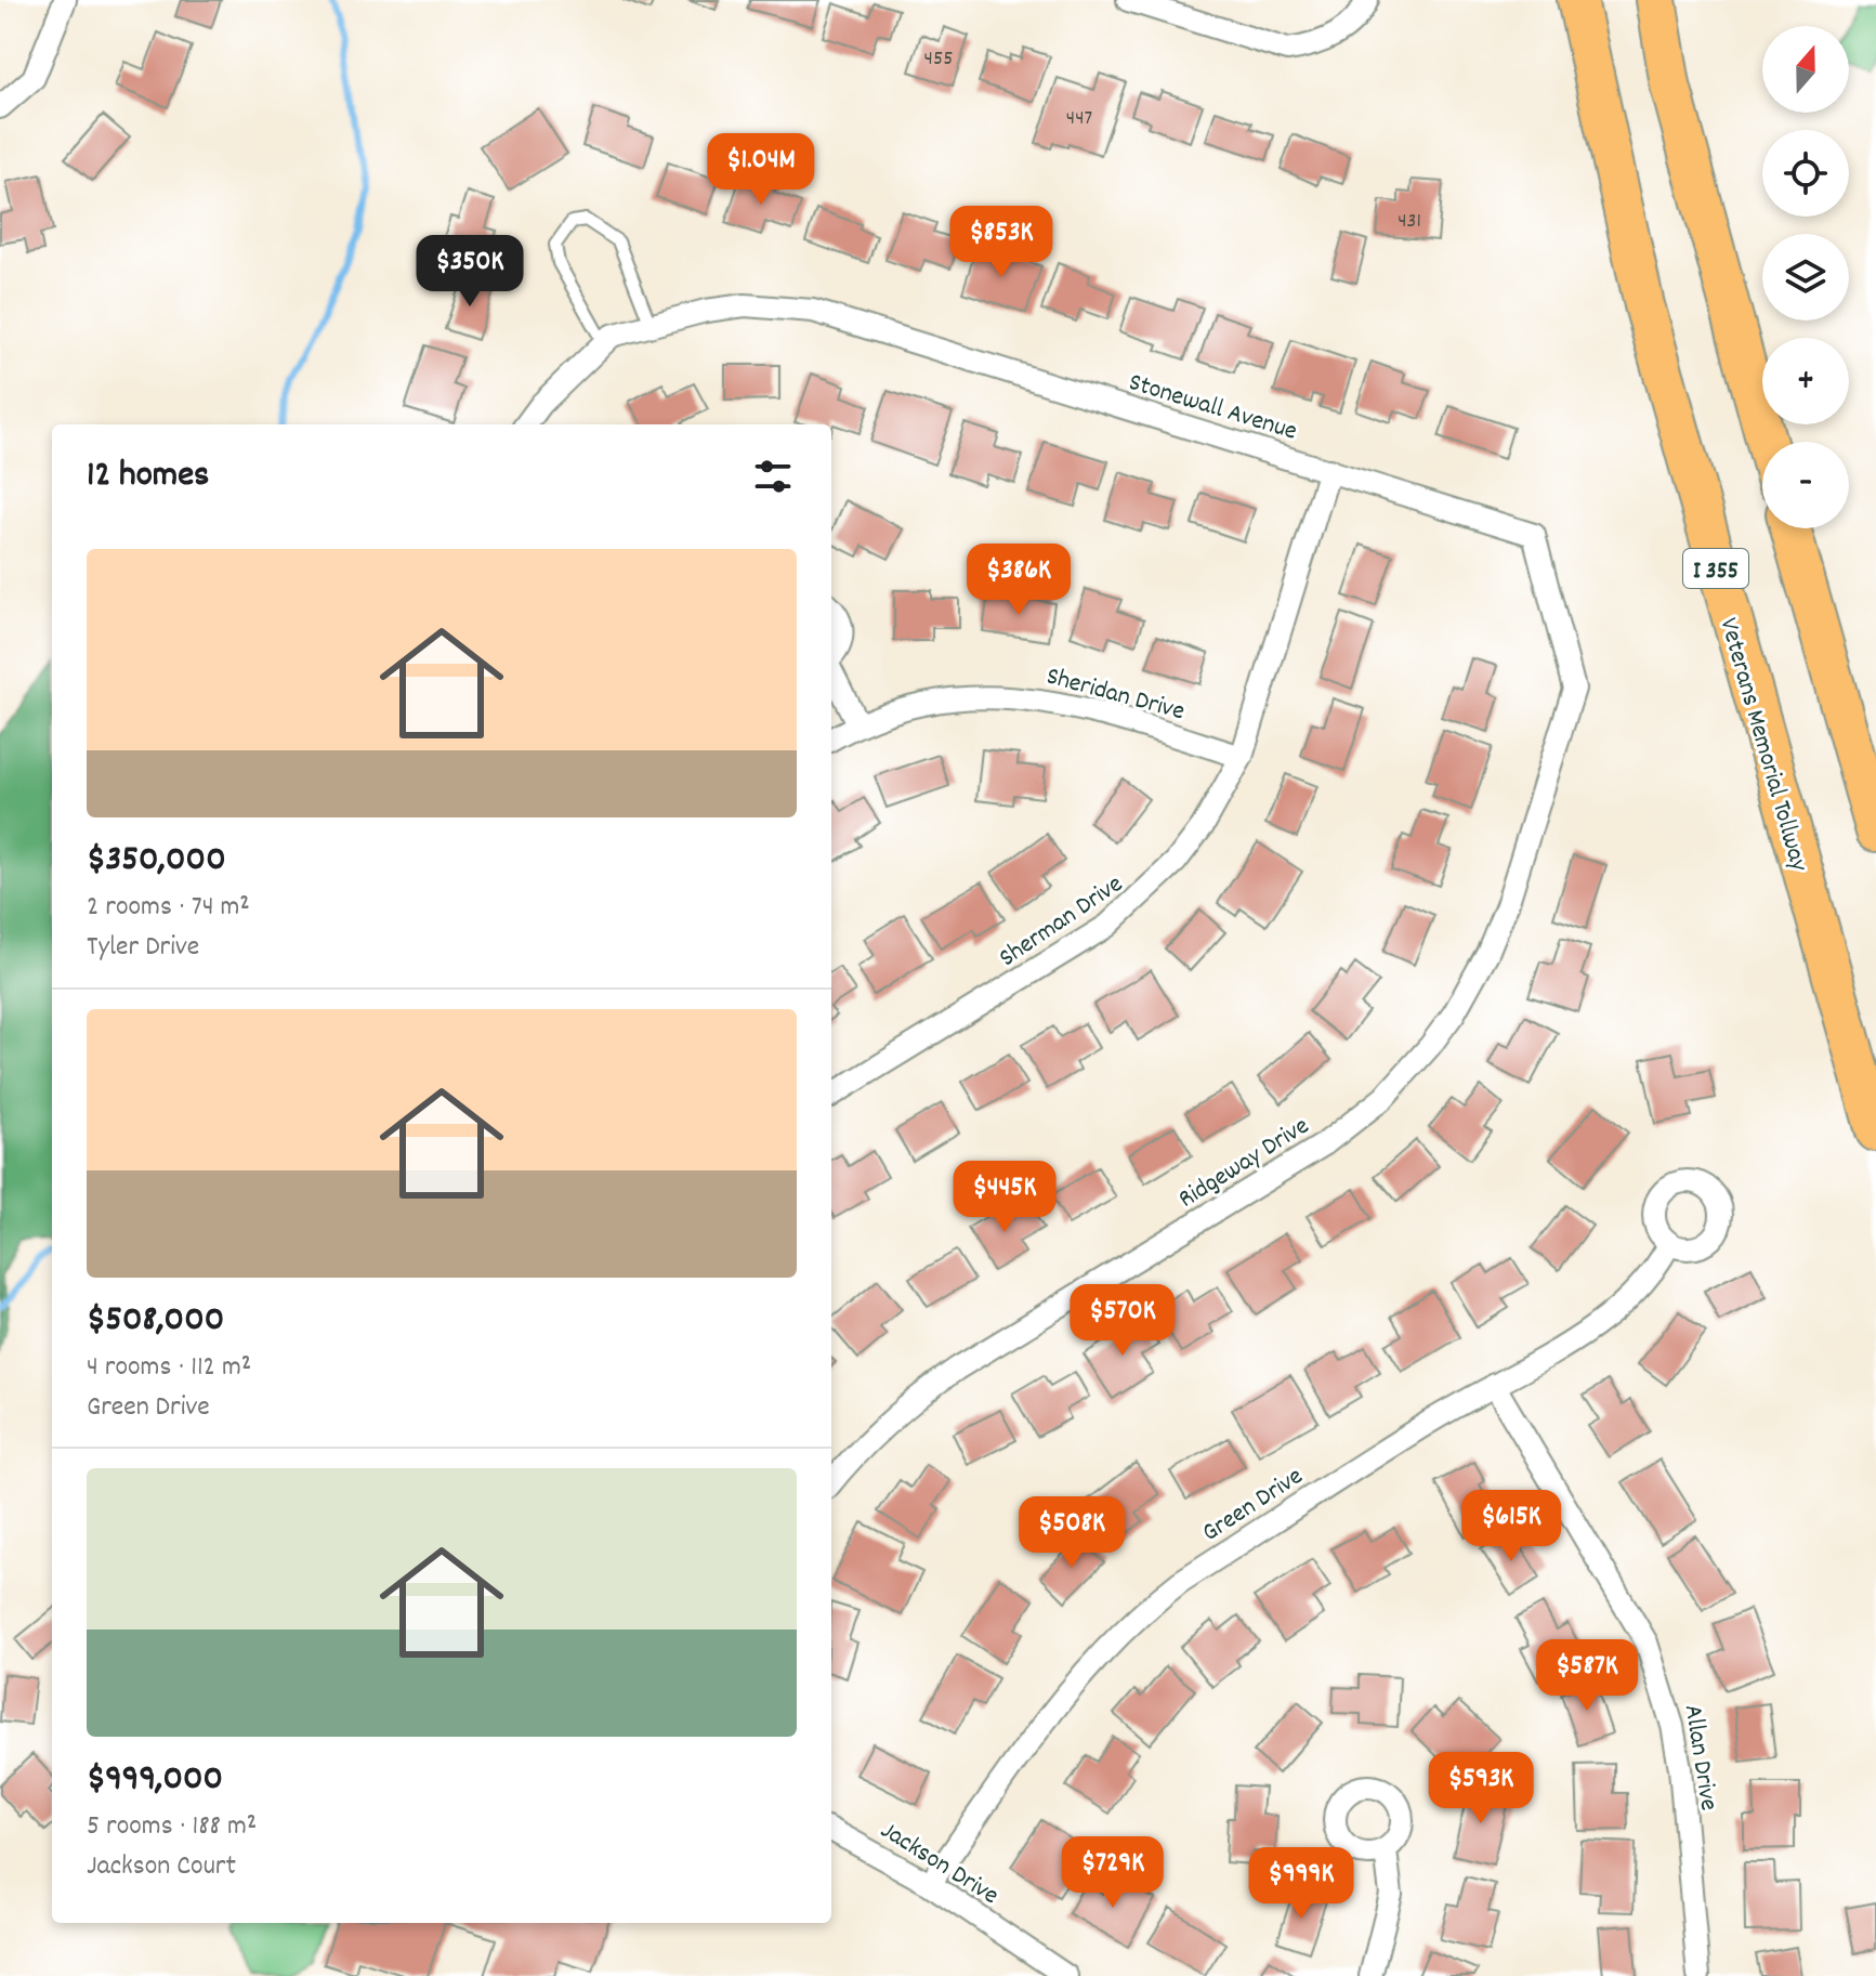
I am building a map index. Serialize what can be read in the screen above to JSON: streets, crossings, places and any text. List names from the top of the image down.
{
  "streets": {
    "highway": ["I 355", "Veterans Memorial Tollway"],
    "street": [
      "Stonewall Avenue",
      "Sheridan Drive",
      "Sherman Drive",
      "Ridgeway Drive",
      "Green Drive",
      "Allan Drive",
      "Jackson Drive"
    ]
  },
  "crossings": [
    ["Stonewall Avenue", "Sherman Drive"],
    ["Stonewall Avenue", "Ridgeway Drive"],
    ["Sheridan Drive", "Sherman Drive"],
    ["Green Drive", "Allan Drive"],
    ["Green Drive", "Jackson Drive"]
  ],
  "house_numbers": ["455", "447", "431"],
  "north": "top",
  "page": {
    "map_buttons": ["+", "−"],
    "price": [
      "$1.04M",
      "$853K",
      "$350K",
      "$386K",
      "$445K",
      "$570K",
      "$615K",
      "$508K",
      "$587K",
      "$593K",
      "$729K",
      "$999K"
    ],
    "heading": "12 homes",
    "list": [
      {
        "name": "$350,000",
        "note": "2 rooms · 74 m² · Tyler Drive"
      },
      {
        "name": "$508,000",
        "note": "4 rooms · 112 m² · Green Drive"
      },
      {
        "name": "$999,000",
        "note": "5 rooms · 188 m² · Jackson Court"
      }
    ]
  }
}
